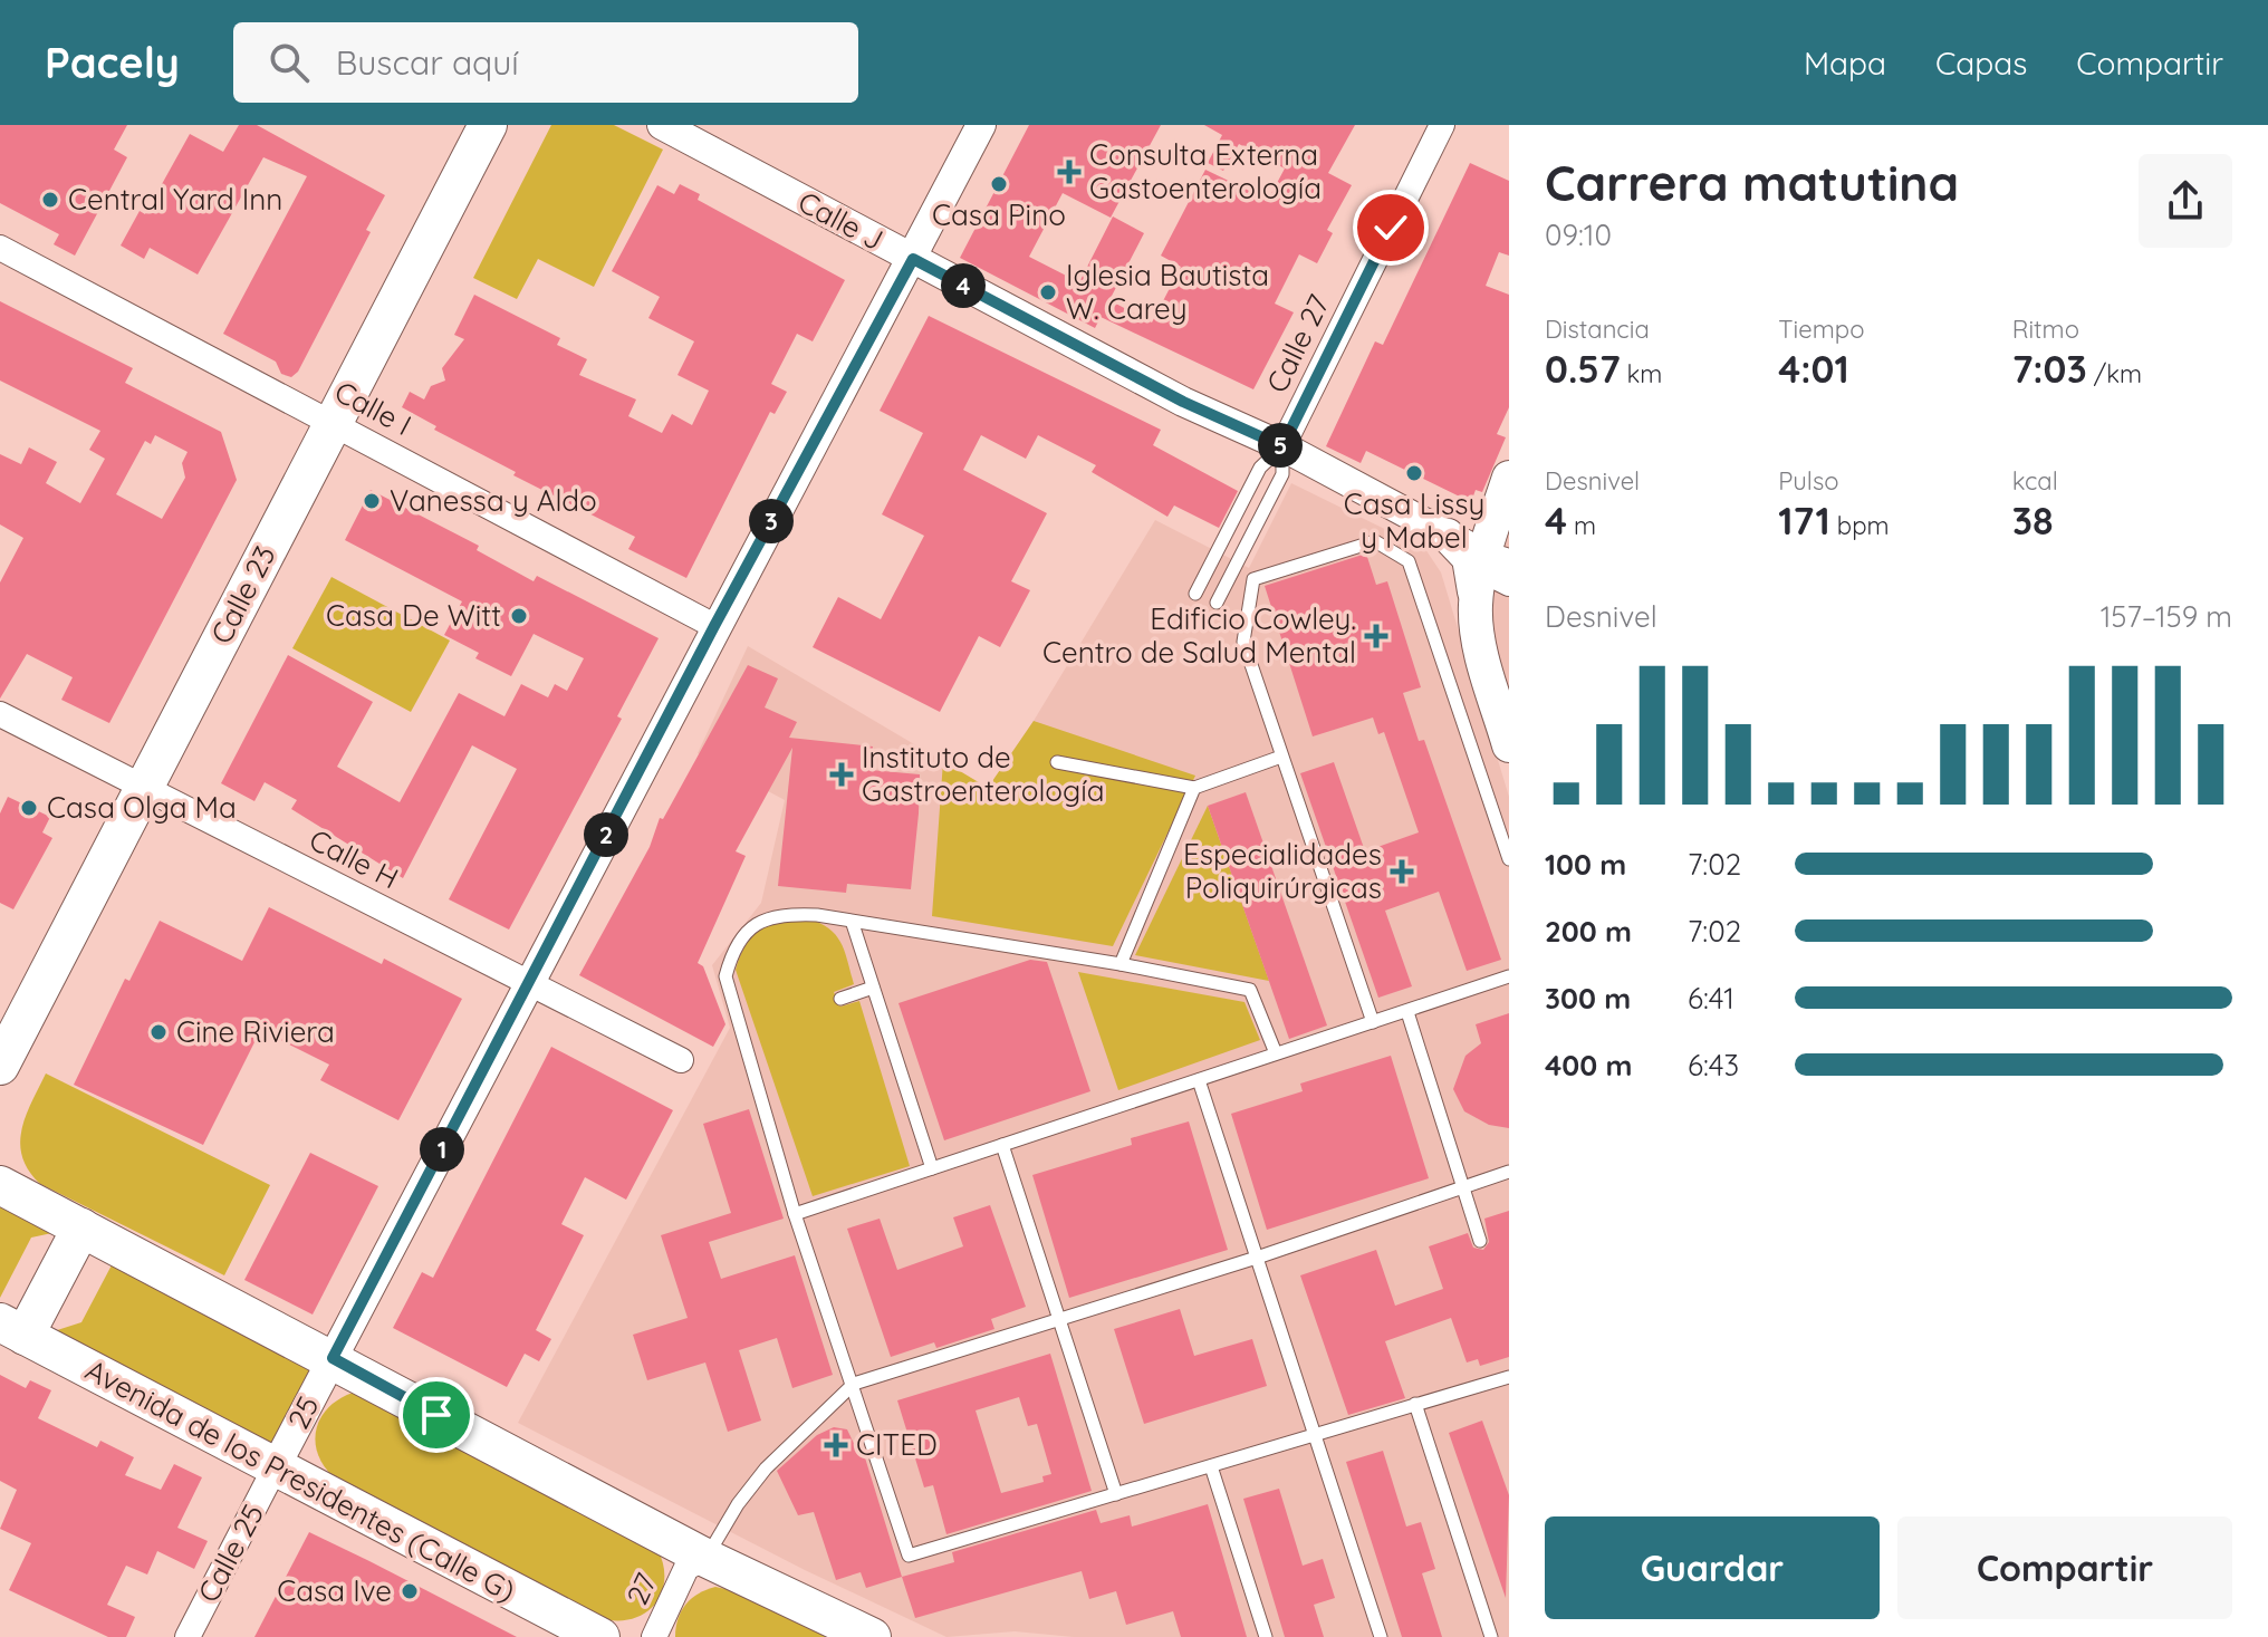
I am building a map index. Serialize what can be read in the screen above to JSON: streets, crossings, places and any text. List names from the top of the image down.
{
  "streets": {
    "main road": ["Calle 23", "Avenida de los Presidentes (Calle G)"],
    "street": [
      "Calle J",
      "Calle 27",
      "Calle I",
      "Calle H",
      "25",
      "Calle 25",
      "27"
    ]
  },
  "crossings": [
    ["Calle J", "Calle 27"],
    ["Calle I", "Calle 23"],
    ["Calle 23", "Calle H"],
    ["25", "Avenida de los Presidentes (Calle G)"],
    ["25", "Calle 25"],
    ["Avenida de los Presidentes (Calle G)", "Calle 25"]
  ],
  "places": {
    "health": [
      "Consulta Externa Gastoenterología",
      "Edificio Cowley. Centro de Salud Mental",
      "Instituto de Gastroenterología",
      "Especialidades Poliquirúrgicas",
      "CITED"
    ],
    "other": [
      "Casa Pino",
      "Central Yard Inn",
      "Iglesia Bautista W. Carey",
      "Casa Lissy y Mabel",
      "Vanessa y Aldo",
      "Casa De Witt",
      "Casa Olga Ma",
      "Cine Riviera",
      "Casa Ive"
    ]
  },
  "page": {
    "header": "Pacely",
    "search": "Buscar aquí",
    "nav": ["Mapa", "Capas", "Compartir"],
    "heading": ["Carrera matutina", "09:10"],
    "pins": [
      "4",
      "5",
      "3",
      "2",
      "1"
    ],
    "stats": [
      ["Distancia", "0.57 km"],
      ["Tiempo", "4:01"],
      ["Ritmo", "7:03 /km"],
      ["Desnivel", "4 m"],
      ["Pulso", "171 bpm"],
      ["kcal", "38"]
    ],
    "chart": ["Desnivel", "157–159 m"],
    "list": [
      {
        "name": "100 m",
        "note": "7:02"
      },
      {
        "name": "200 m",
        "note": "7:02"
      },
      {
        "name": "300 m",
        "note": "6:41"
      },
      {
        "name": "400 m",
        "note": "6:43"
      }
    ],
    "buttons": ["Guardar", "Compartir"]
  }
}
